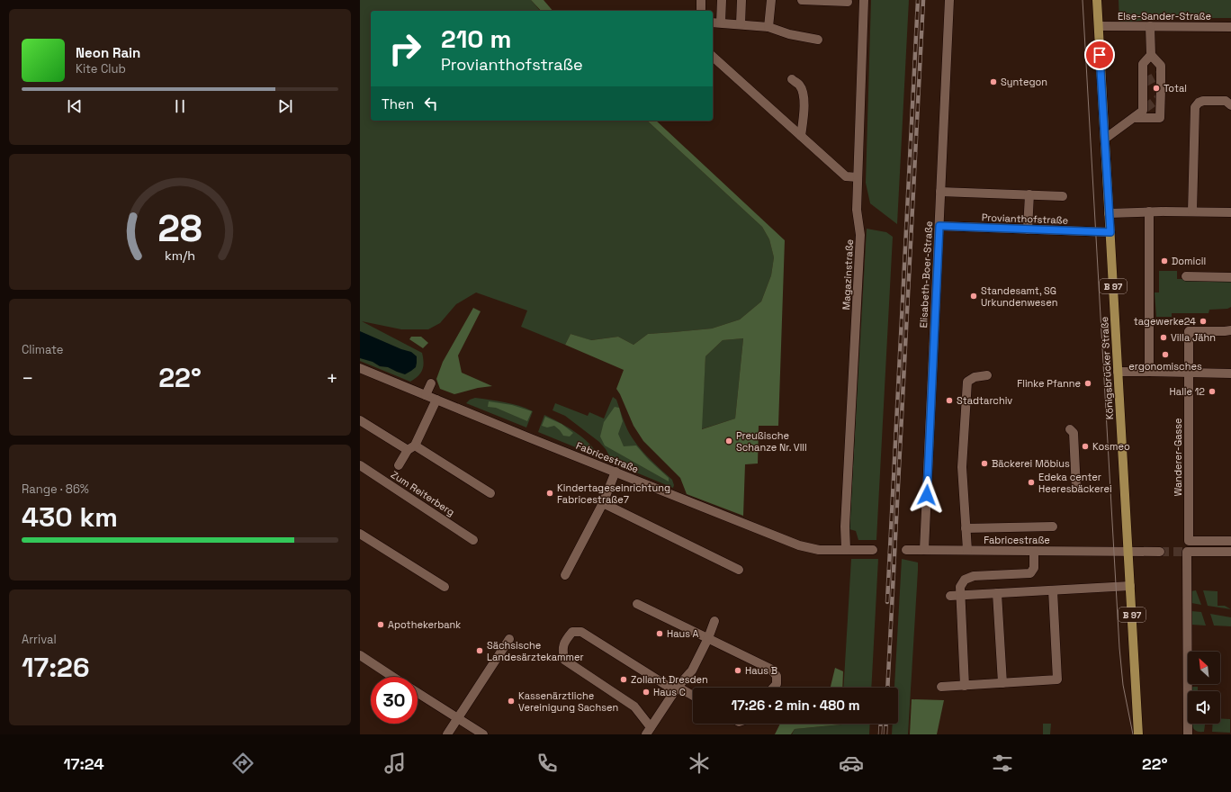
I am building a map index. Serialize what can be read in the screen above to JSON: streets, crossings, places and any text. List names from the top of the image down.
{
  "streets": {
    "main road": ["B 97", "Königsbrücker Straße"],
    "street": [
      "Else-Sander-Straße",
      "Provianthofstraße",
      "Magazinstraße",
      "Elisabeth-Boer-Straße",
      "Fabricestraße",
      "Wanderer-Gasse",
      "Zum Reiterberg"
    ]
  },
  "crossings": [
    ["Else-Sander-Straße", "Königsbrücker Straße"],
    ["Provianthofstraße", "Elisabeth-Boer-Straße"],
    ["Provianthofstraße", "Königsbrücker Straße"],
    ["Magazinstraße", "Fabricestraße"],
    ["Elisabeth-Boer-Straße", "Fabricestraße"],
    ["Königsbrücker Straße", "Fabricestraße"]
  ],
  "places": [
    "Syntegon",
    "Total",
    "Domicil",
    "Standesamt, SG Urkundenwesen",
    "tagewerke24",
    "Villa Jähn",
    "ergonomisches",
    "Flinke Pfanne",
    "Halle 12",
    "Stadtarchiv",
    "Preußische Schanze Nr. VIII",
    "Kosmeo",
    "Bäckerei Möbius",
    "Edeka center Heeresbäckerei",
    "Kindertageseinrichtung Fabricestraße7",
    "Apothekerbank",
    "Haus A",
    "Sächsische Landesärztekammer",
    "Haus B",
    "Zollamt Dresden",
    "Haus C",
    "Kassenärztliche Vereinigung Sachsen"
  ],
  "north": "top left",
  "page": {
    "turn": ["210 m", "Provianthofstraße"],
    "song": ["Neon Rain", "Kite Club"],
    "then": "Then",
    "tile": [
      "Climate",
      ["Range · 86%", "430 km"],
      ["Arrival", "17:26"]
    ],
    "heat": ["−", "22°", "+"],
    "limit": "30",
    "trip": "17:26 · 2 min · 480 m",
    "tabs": ["17:24", "22°"],
    "gauge": ["28", "km/h"]
  }
}
